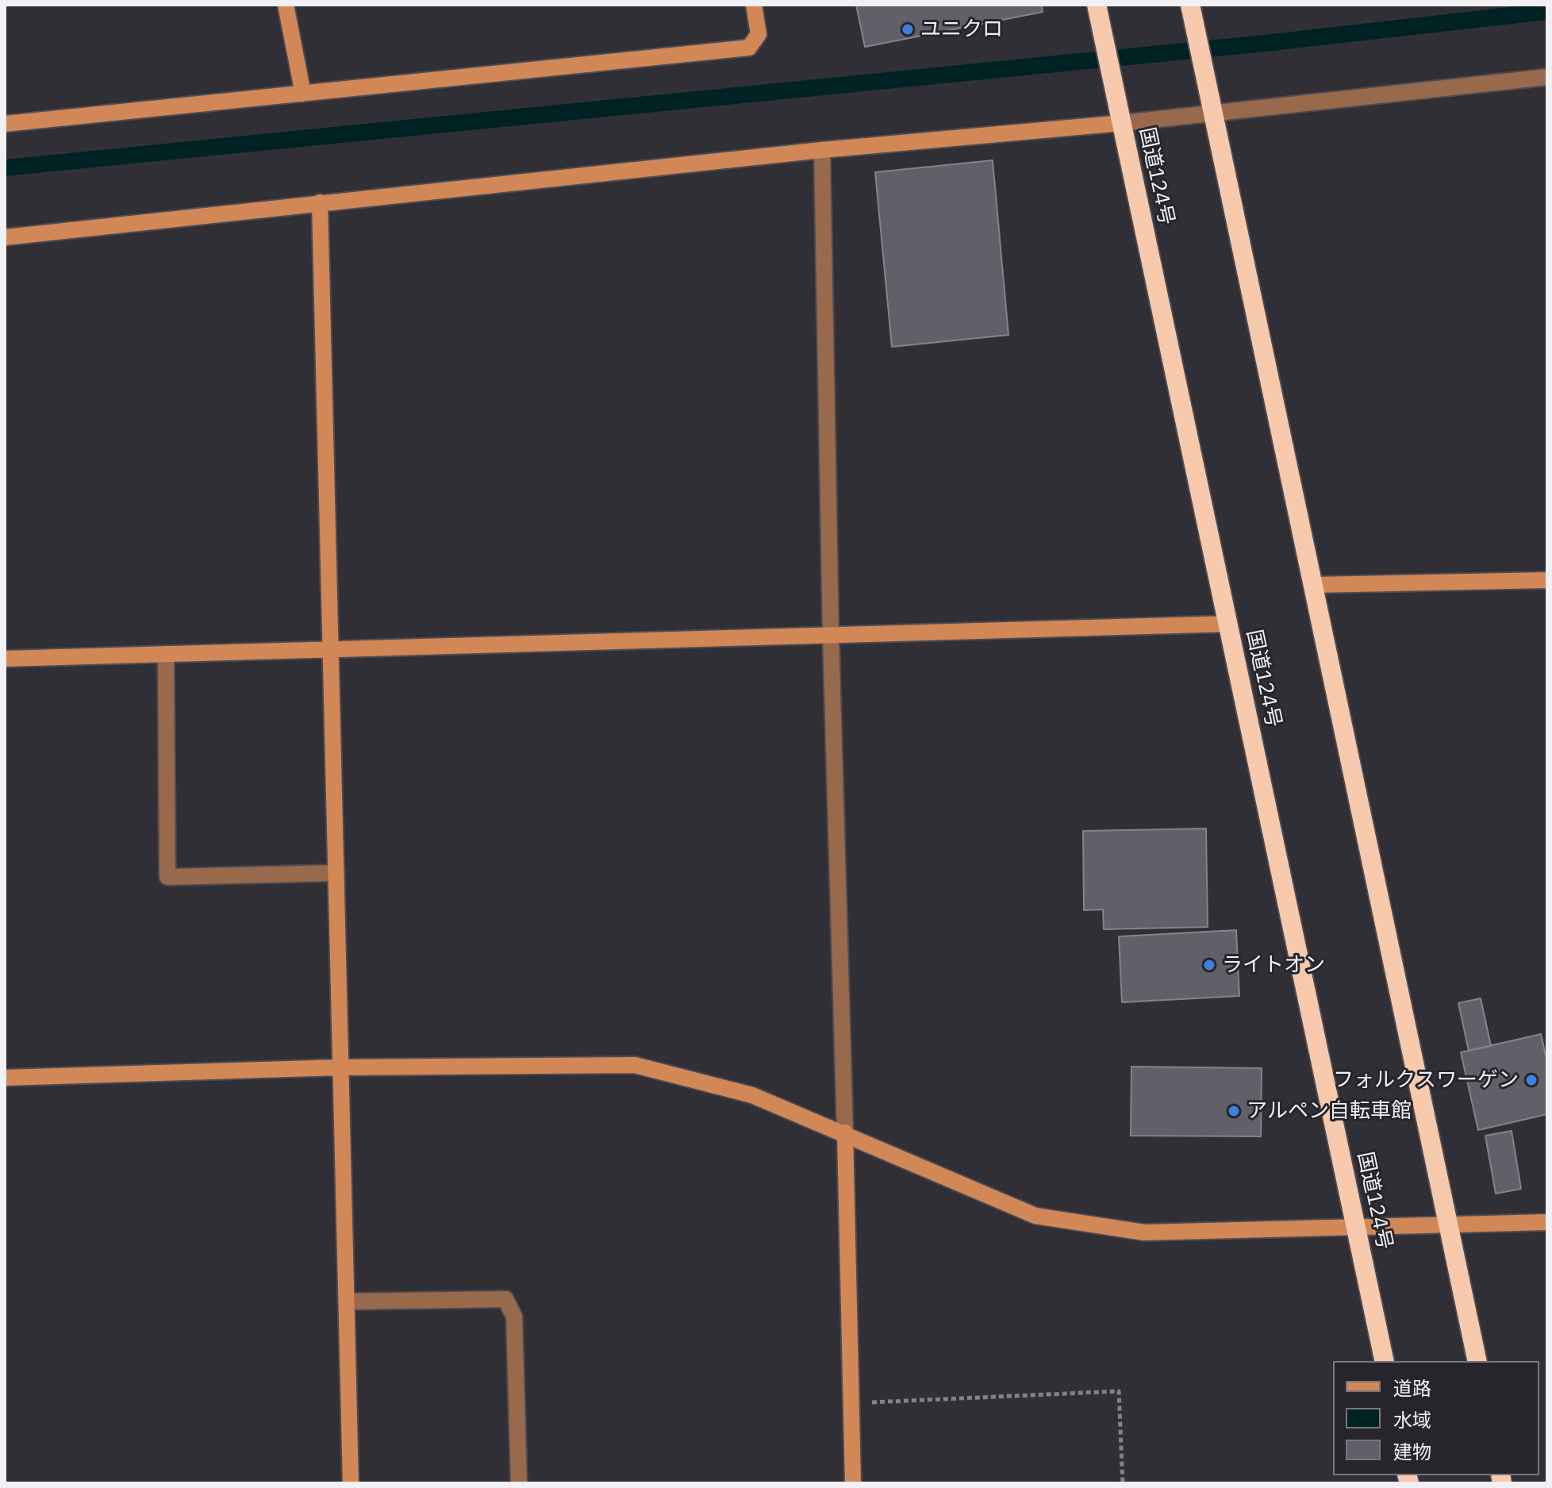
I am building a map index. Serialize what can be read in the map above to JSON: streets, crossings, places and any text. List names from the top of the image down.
{
  "streets": {
    "highway": ["国道124号"]
  },
  "places": [
    "ユニクロ",
    "ライトオン",
    "フォルクスワーゲン",
    "アルペン自転車館"
  ],
  "legend": ["道路", "水域", "建物"]
}
